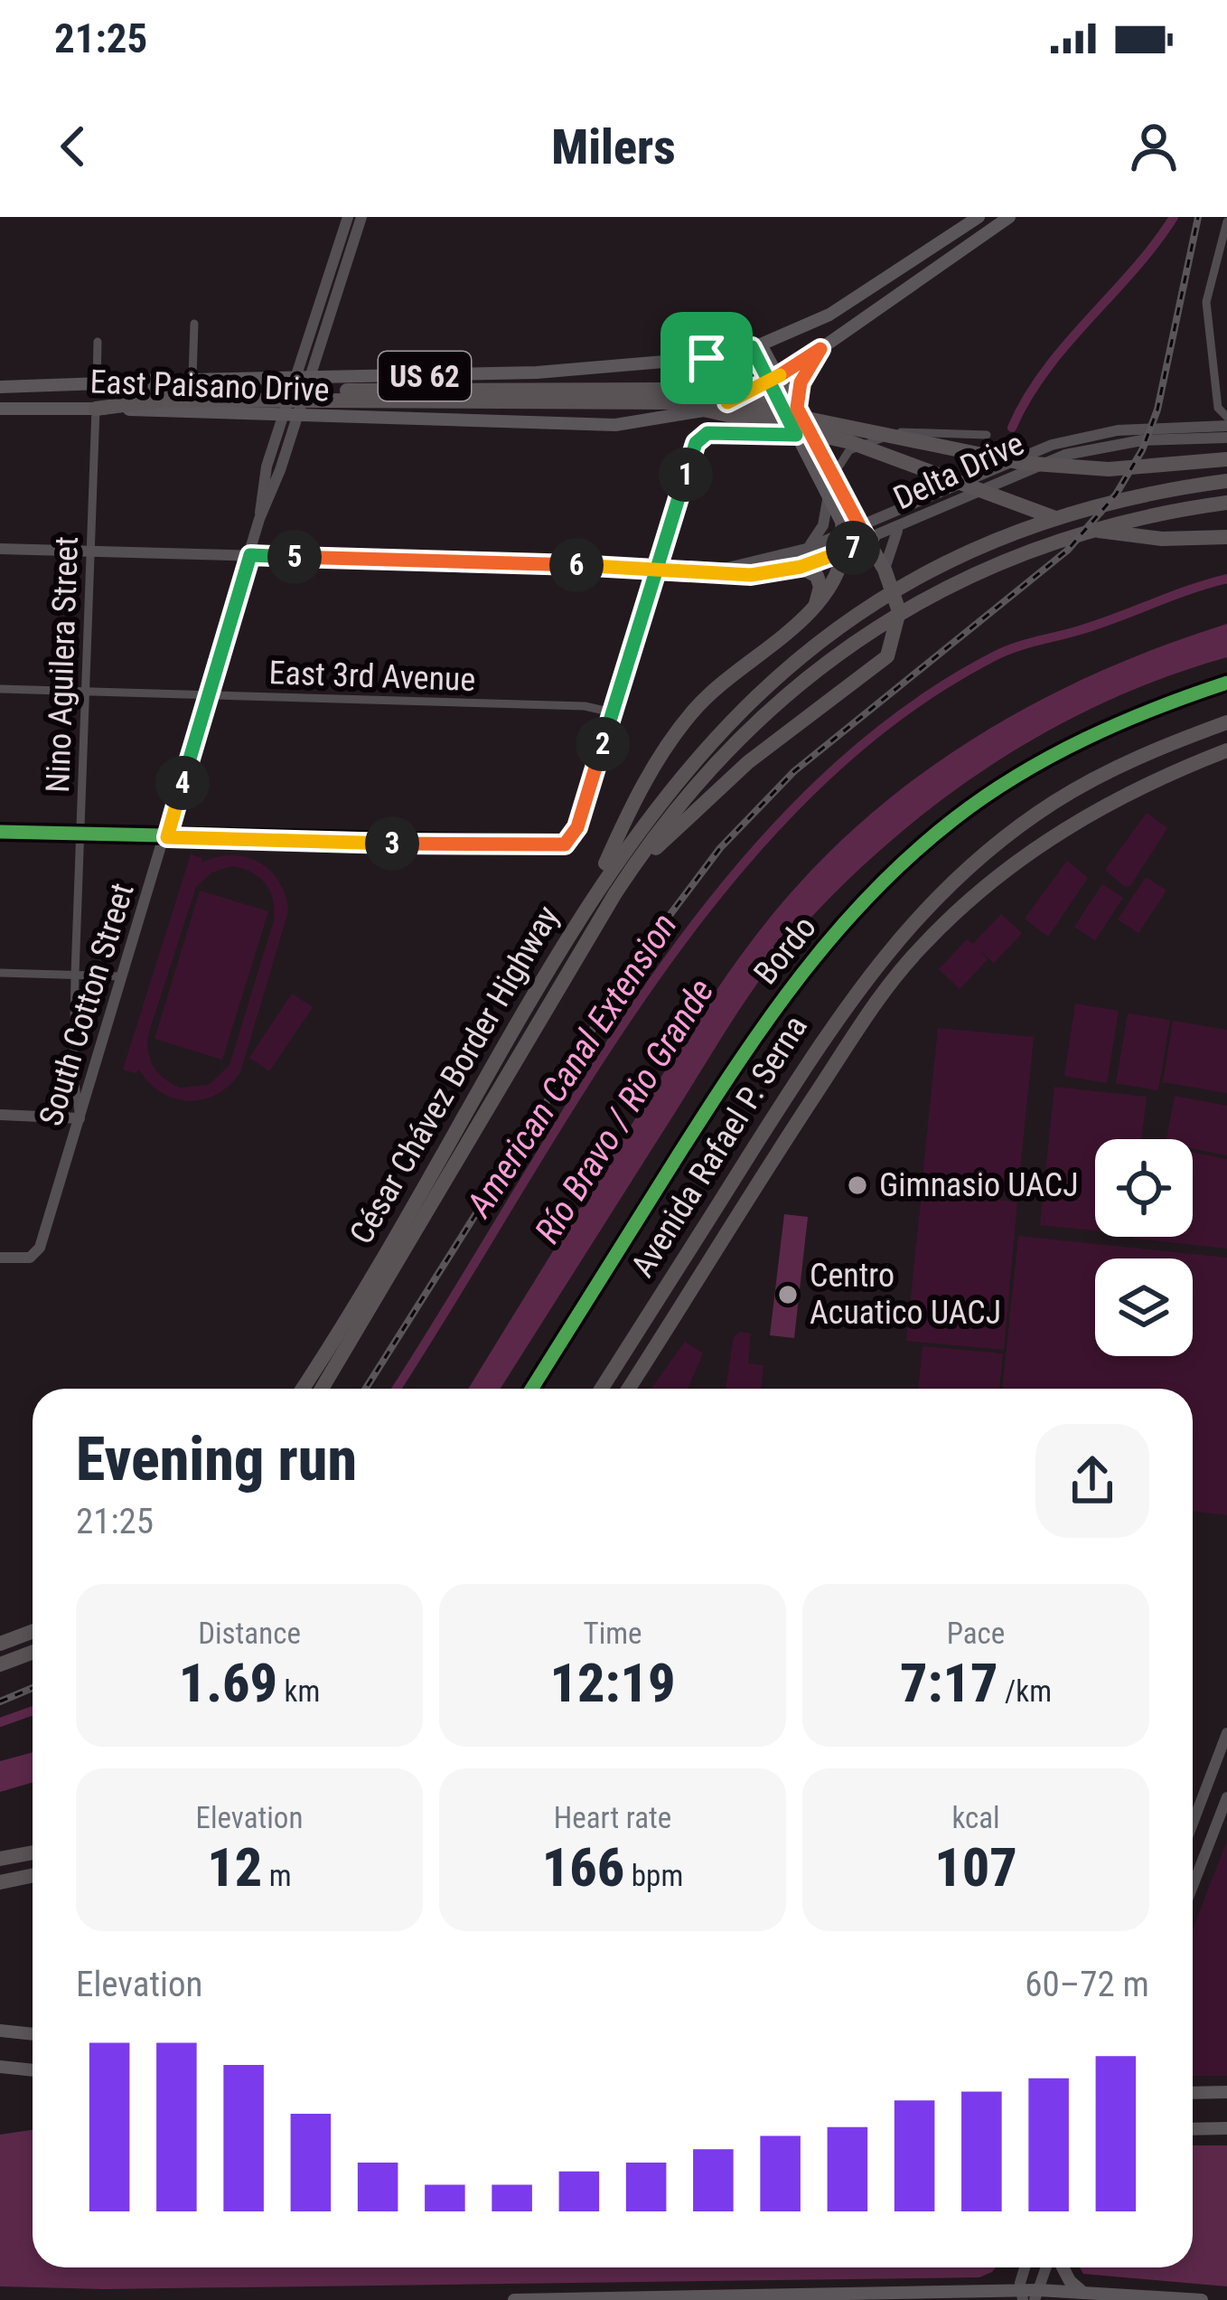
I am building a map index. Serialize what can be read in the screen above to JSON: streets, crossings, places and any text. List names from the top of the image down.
{
  "streets": {
    "highway": ["César Chávez Border Highway", "Avenida Rafael P. Serna"],
    "main road": [
      "US 62",
      "East Paisano Drive",
      "Delta Drive",
      "South Cotton Street"
    ],
    "street": ["Nino Aguilera Street", "East 3rd Avenue"],
    "cycle path": ["Bordo"]
  },
  "crossings": [
    ["East Paisano Drive", "Nino Aguilera Street"],
    ["Delta Drive", "Nino Aguilera Street"],
    ["Delta Drive", "South Cotton Street"],
    ["Nino Aguilera Street", "East 3rd Avenue"],
    ["Nino Aguilera Street", "South Cotton Street"],
    ["East 3rd Avenue", "South Cotton Street"]
  ],
  "water": ["American Canal Extension", "Río Bravo / Rio Grande"],
  "places": ["Gimnasio UACJ", "Centro Acuatico UACJ"],
  "page": {
    "status": "21:25",
    "header": "Milers",
    "pins": [
      "1",
      "7",
      "5",
      "6",
      "2",
      "4",
      "3"
    ],
    "heading": ["Evening run", "21:25"],
    "stats": [
      ["Distance", "1.69 km"],
      ["Time", "12:19"],
      ["Pace", "7:17 /km"],
      ["Elevation", "12 m"],
      ["Heart rate", "166 bpm"],
      ["kcal", "107"]
    ],
    "chart": ["Elevation", "60–72 m"]
  }
}
